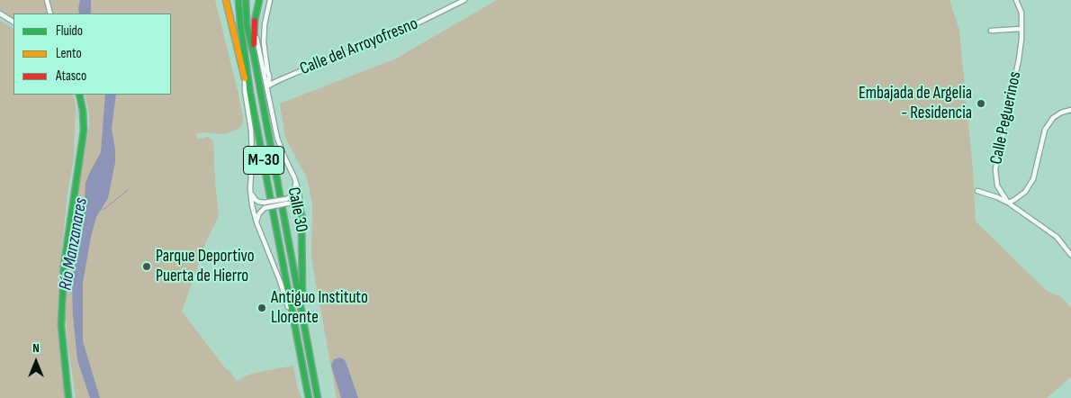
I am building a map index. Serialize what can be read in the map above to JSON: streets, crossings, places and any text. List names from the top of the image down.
{
  "streets": {
    "main road": ["M-30", "Calle 30"],
    "street": ["Calle del Arroyofresno", "Calle Peguerinos"]
  },
  "water": ["Río Manzanares"],
  "places": ["Embajada de Argelia - Residencia", "Parque Deportivo Puerta de Hierro", "Antiguo Instituto Llorente"],
  "legend": ["Fluido", "Lento", "Atasco"],
  "north": "top"
}
